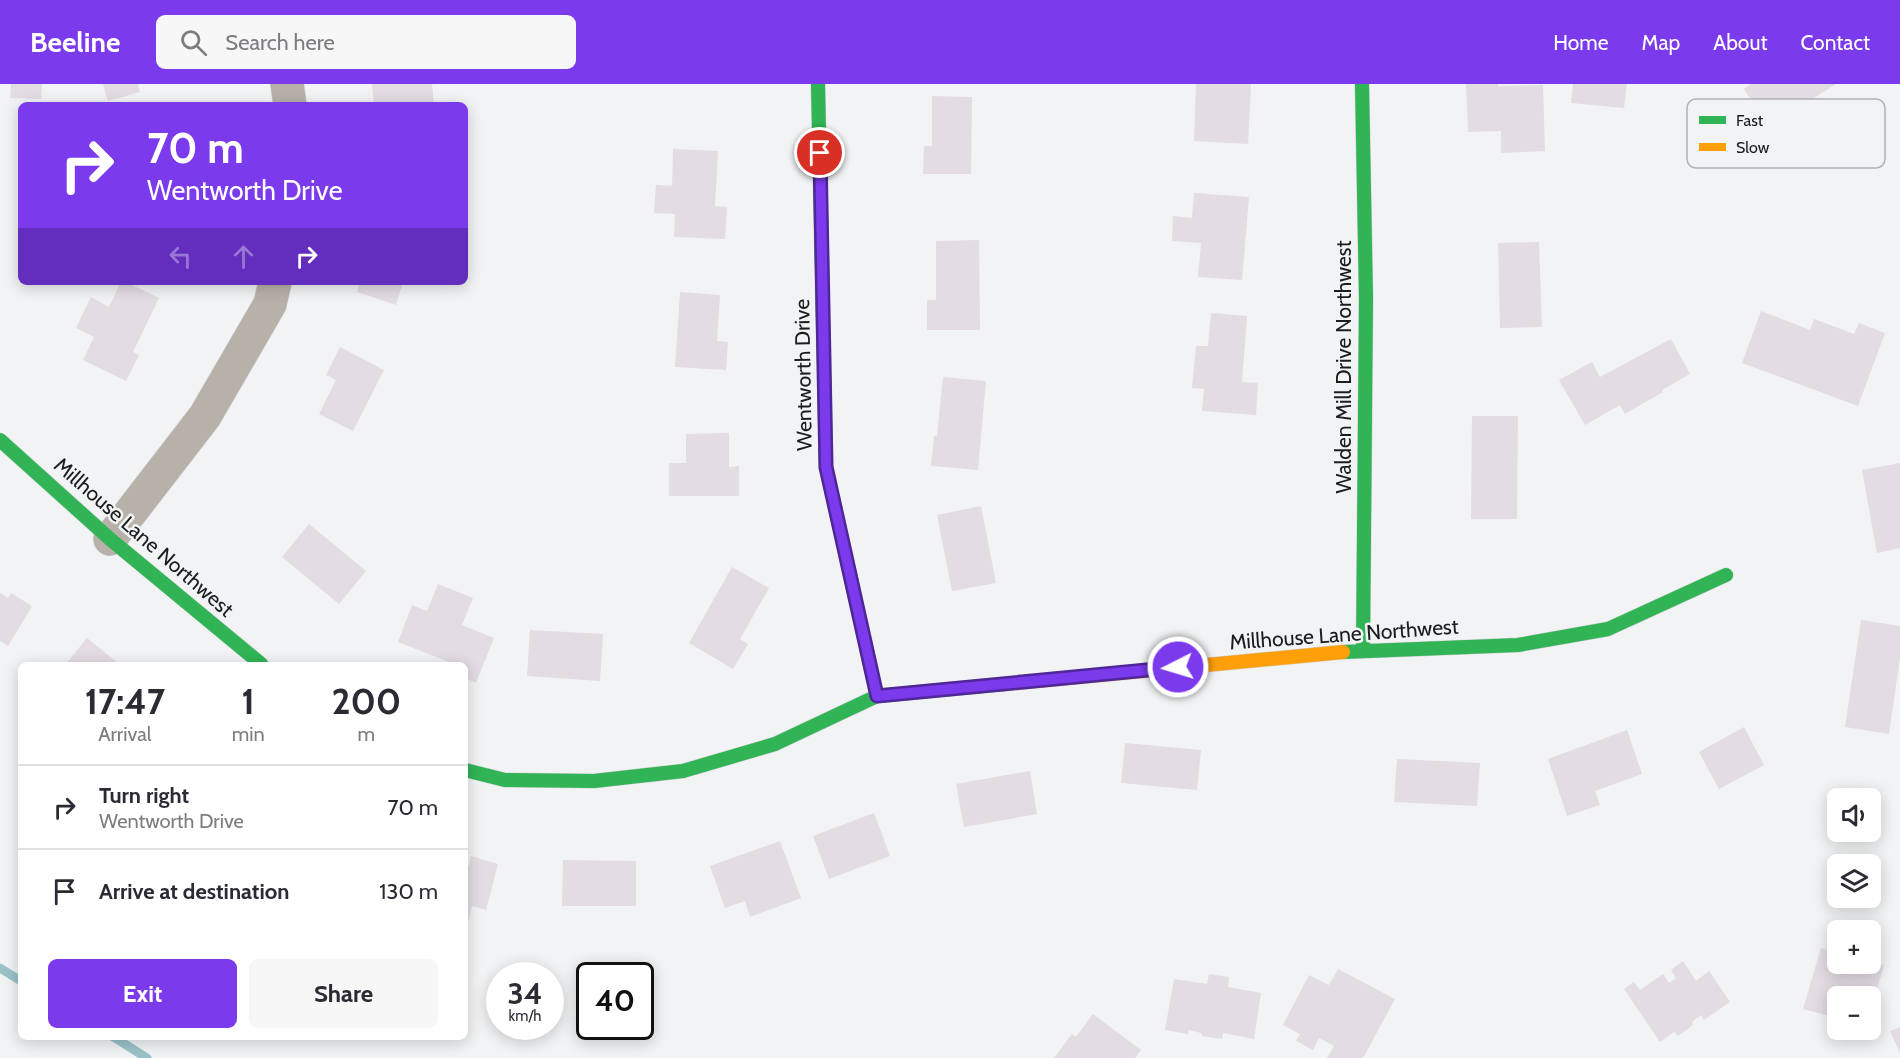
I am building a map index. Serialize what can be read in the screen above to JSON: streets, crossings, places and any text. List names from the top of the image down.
{
  "streets": {
    "street": ["Walden Mill Drive Northwest", "Wentworth Drive", "Millhouse Lane Northwest"]
  },
  "crossings": [
    ["Walden Mill Drive Northwest", "Millhouse Lane Northwest"],
    ["Wentworth Drive", "Millhouse Lane Northwest"]
  ],
  "legend": ["Fast", "Slow"],
  "page": {
    "header": "Beeline",
    "search": "Search here",
    "nav": [
      "Home",
      "Map",
      "About",
      "Contact"
    ],
    "turn": ["70 m", "Wentworth Drive"],
    "eta": [
      "17:47",
      "Arrival",
      "1",
      "min",
      "200",
      "m"
    ],
    "list": [
      {
        "name": "Turn right",
        "note": "Wentworth Drive",
        "value": "70 m"
      },
      {
        "name": "Arrive at destination",
        "value": "130 m"
      }
    ],
    "map_buttons": ["+", "−"],
    "buttons": ["Exit", "Share"],
    "speed": "34 km/h",
    "limit": "40"
  }
}
